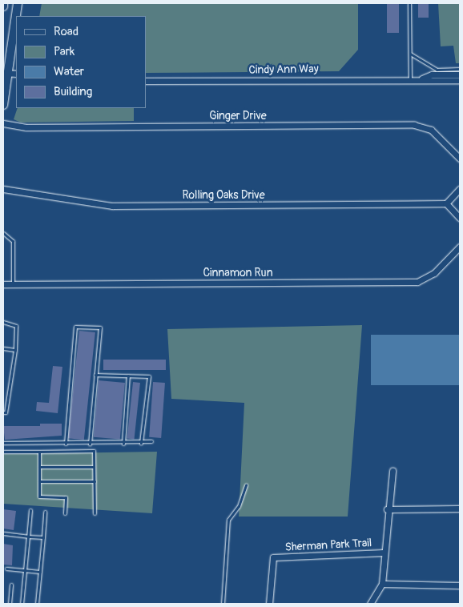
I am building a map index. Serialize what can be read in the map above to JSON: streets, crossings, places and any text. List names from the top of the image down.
{
  "streets": {
    "street": [
      "Cindy Ann Way",
      "Ginger Drive",
      "Rolling Oaks Drive",
      "Cinnamon Run",
      "Sherman Park Trail"
    ]
  },
  "legend": [
    "Road",
    "Park",
    "Water",
    "Building"
  ]
}
